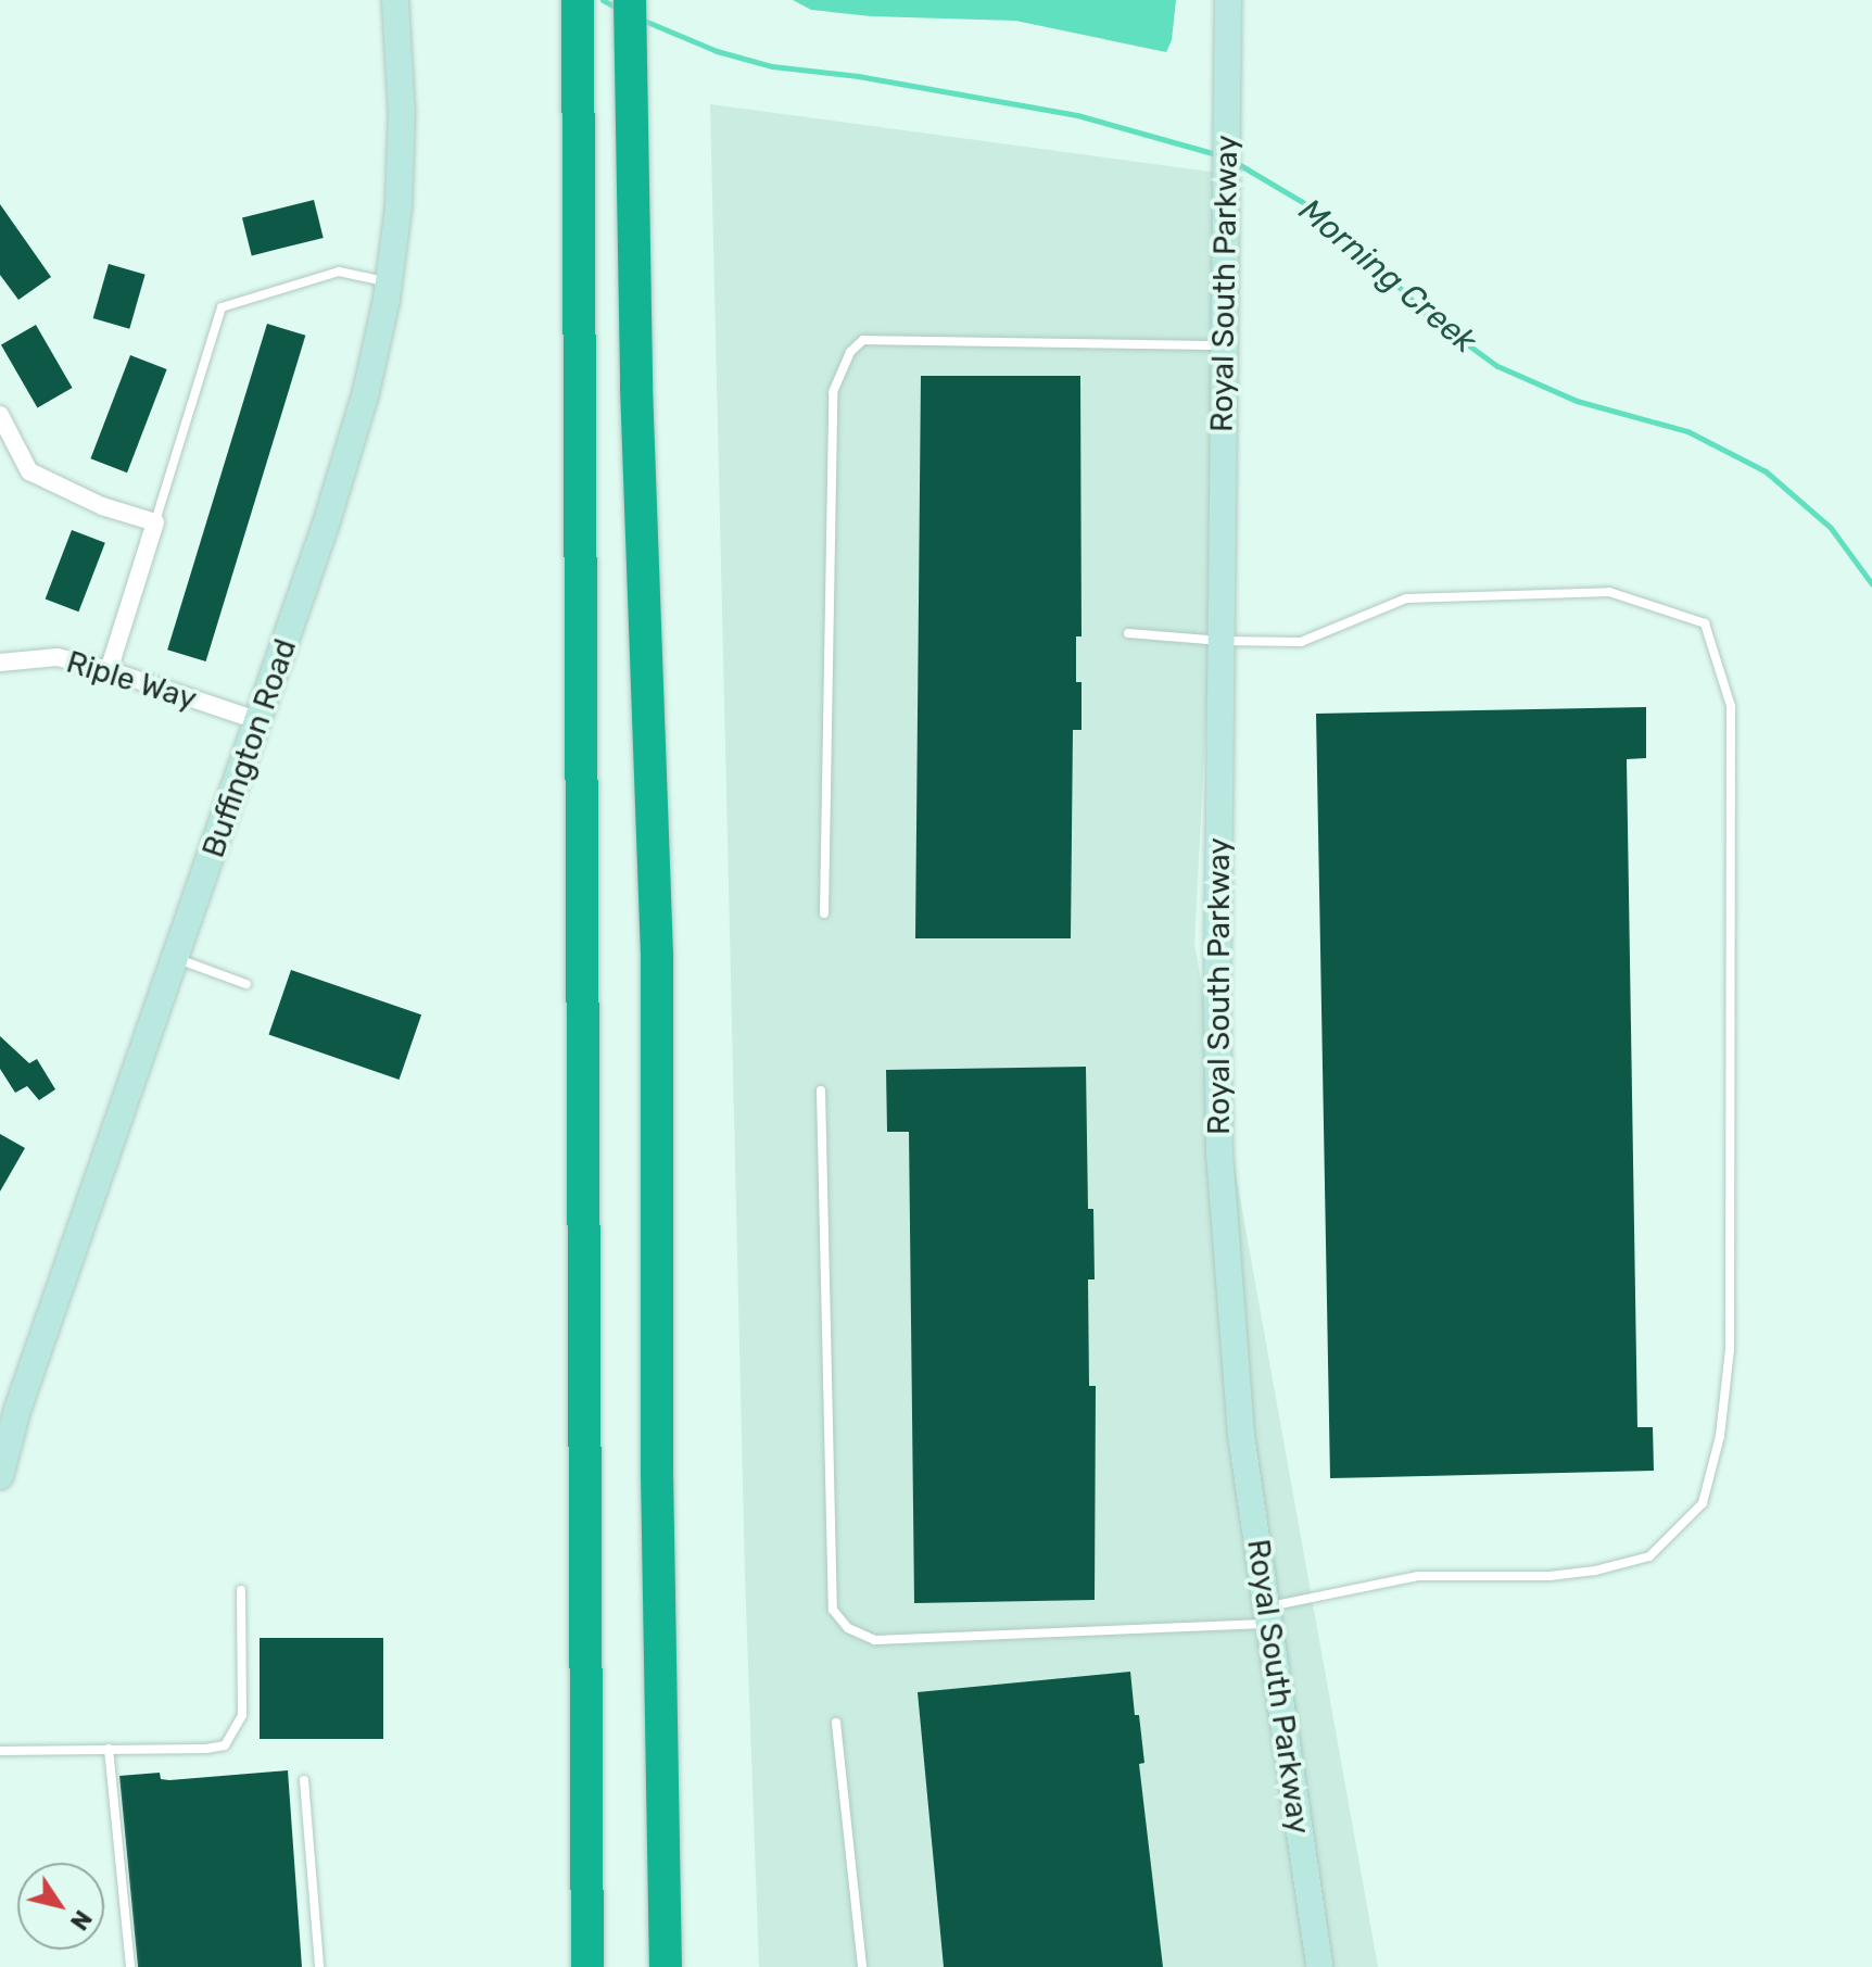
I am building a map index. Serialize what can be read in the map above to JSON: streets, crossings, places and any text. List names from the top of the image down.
{
  "streets": {
    "street": ["Royal South Parkway", "Riple Way", "Buffington Road"]
  },
  "crossings": [
    ["Riple Way", "Buffington Road"]
  ],
  "water": ["Morning Creek"],
  "north": "bottom right"
}
